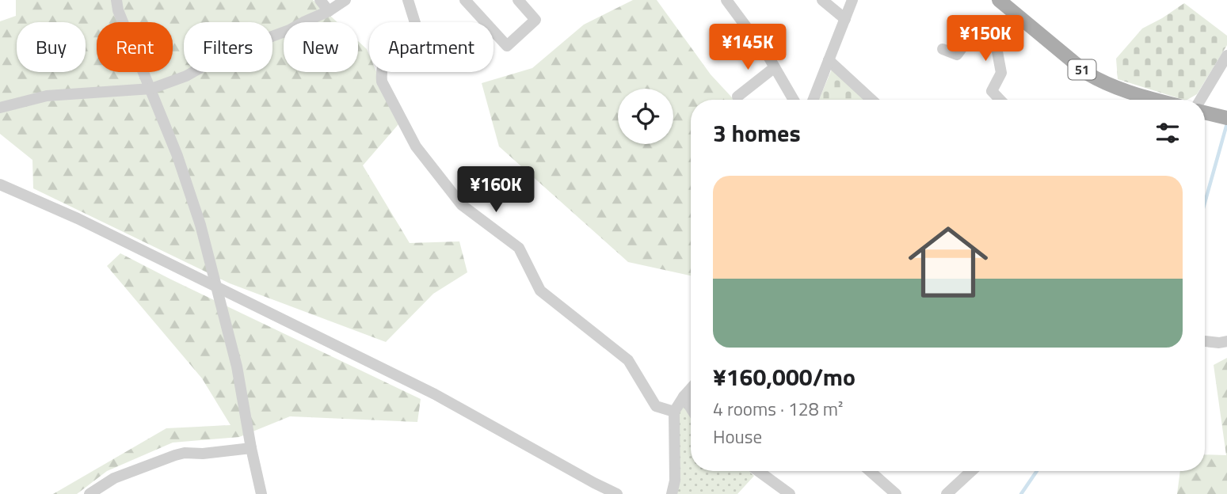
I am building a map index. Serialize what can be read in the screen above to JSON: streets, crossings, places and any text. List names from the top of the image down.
{
  "streets": {
    "main road": ["51"]
  },
  "page": {
    "price": ["¥150K", "¥145K", "¥160K"],
    "chip": [
      "Buy",
      "Rent",
      "Filters",
      "New",
      "Apartment"
    ],
    "heading": "3 homes",
    "list": [
      {
        "name": "¥160,000/mo",
        "note": "4 rooms · 128 m² · House"
      }
    ]
  }
}
